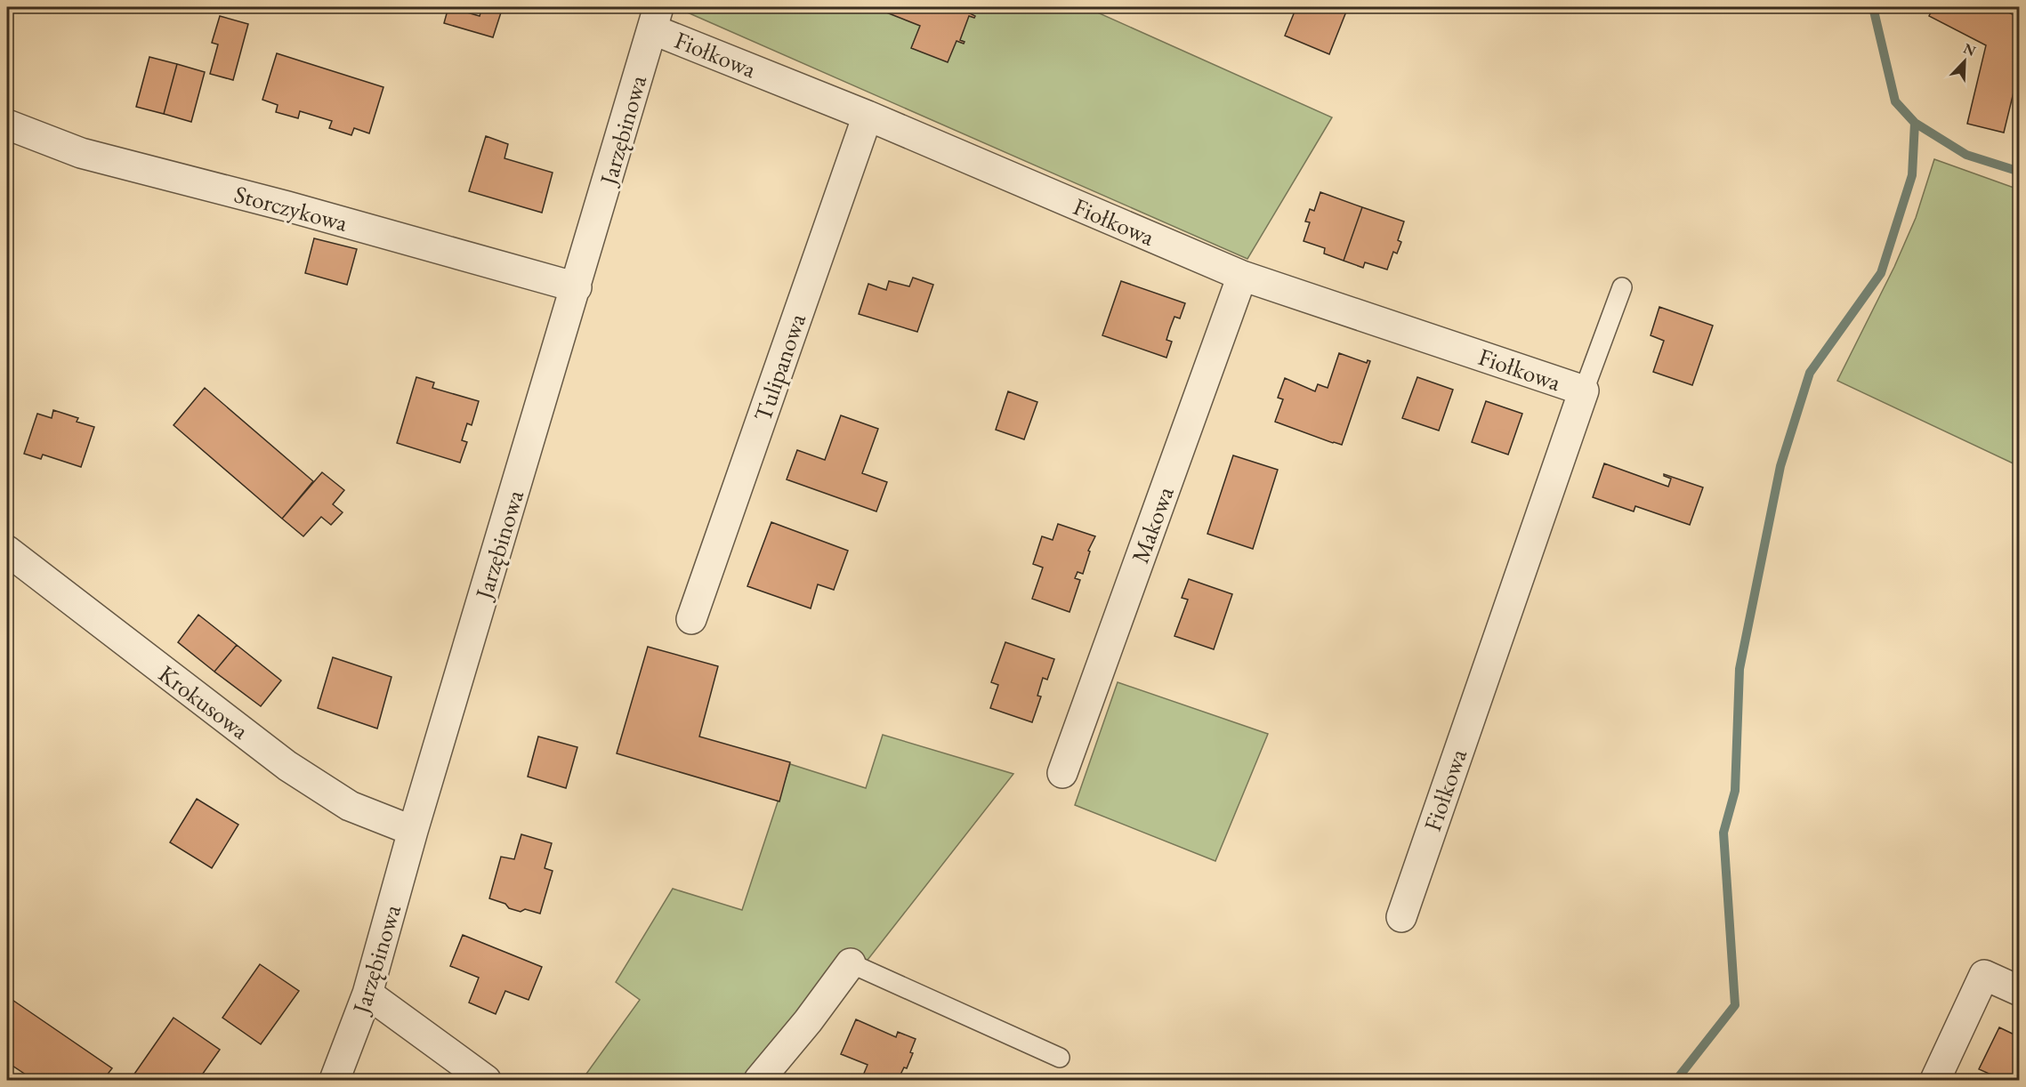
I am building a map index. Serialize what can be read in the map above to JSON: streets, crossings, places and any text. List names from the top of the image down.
{
  "streets": {
    "street": [
      "Fiołkowa",
      "Jarzębinowa",
      "Storczykowa",
      "Tulipanowa",
      "Makowa",
      "Krokusowa"
    ]
  },
  "crossings": [
    ["Fiołkowa", "Jarzębinowa"],
    ["Fiołkowa", "Tulipanowa"],
    ["Fiołkowa", "Makowa"],
    ["Jarzębinowa", "Storczykowa"],
    ["Jarzębinowa", "Krokusowa"]
  ],
  "north": "top right"
}
